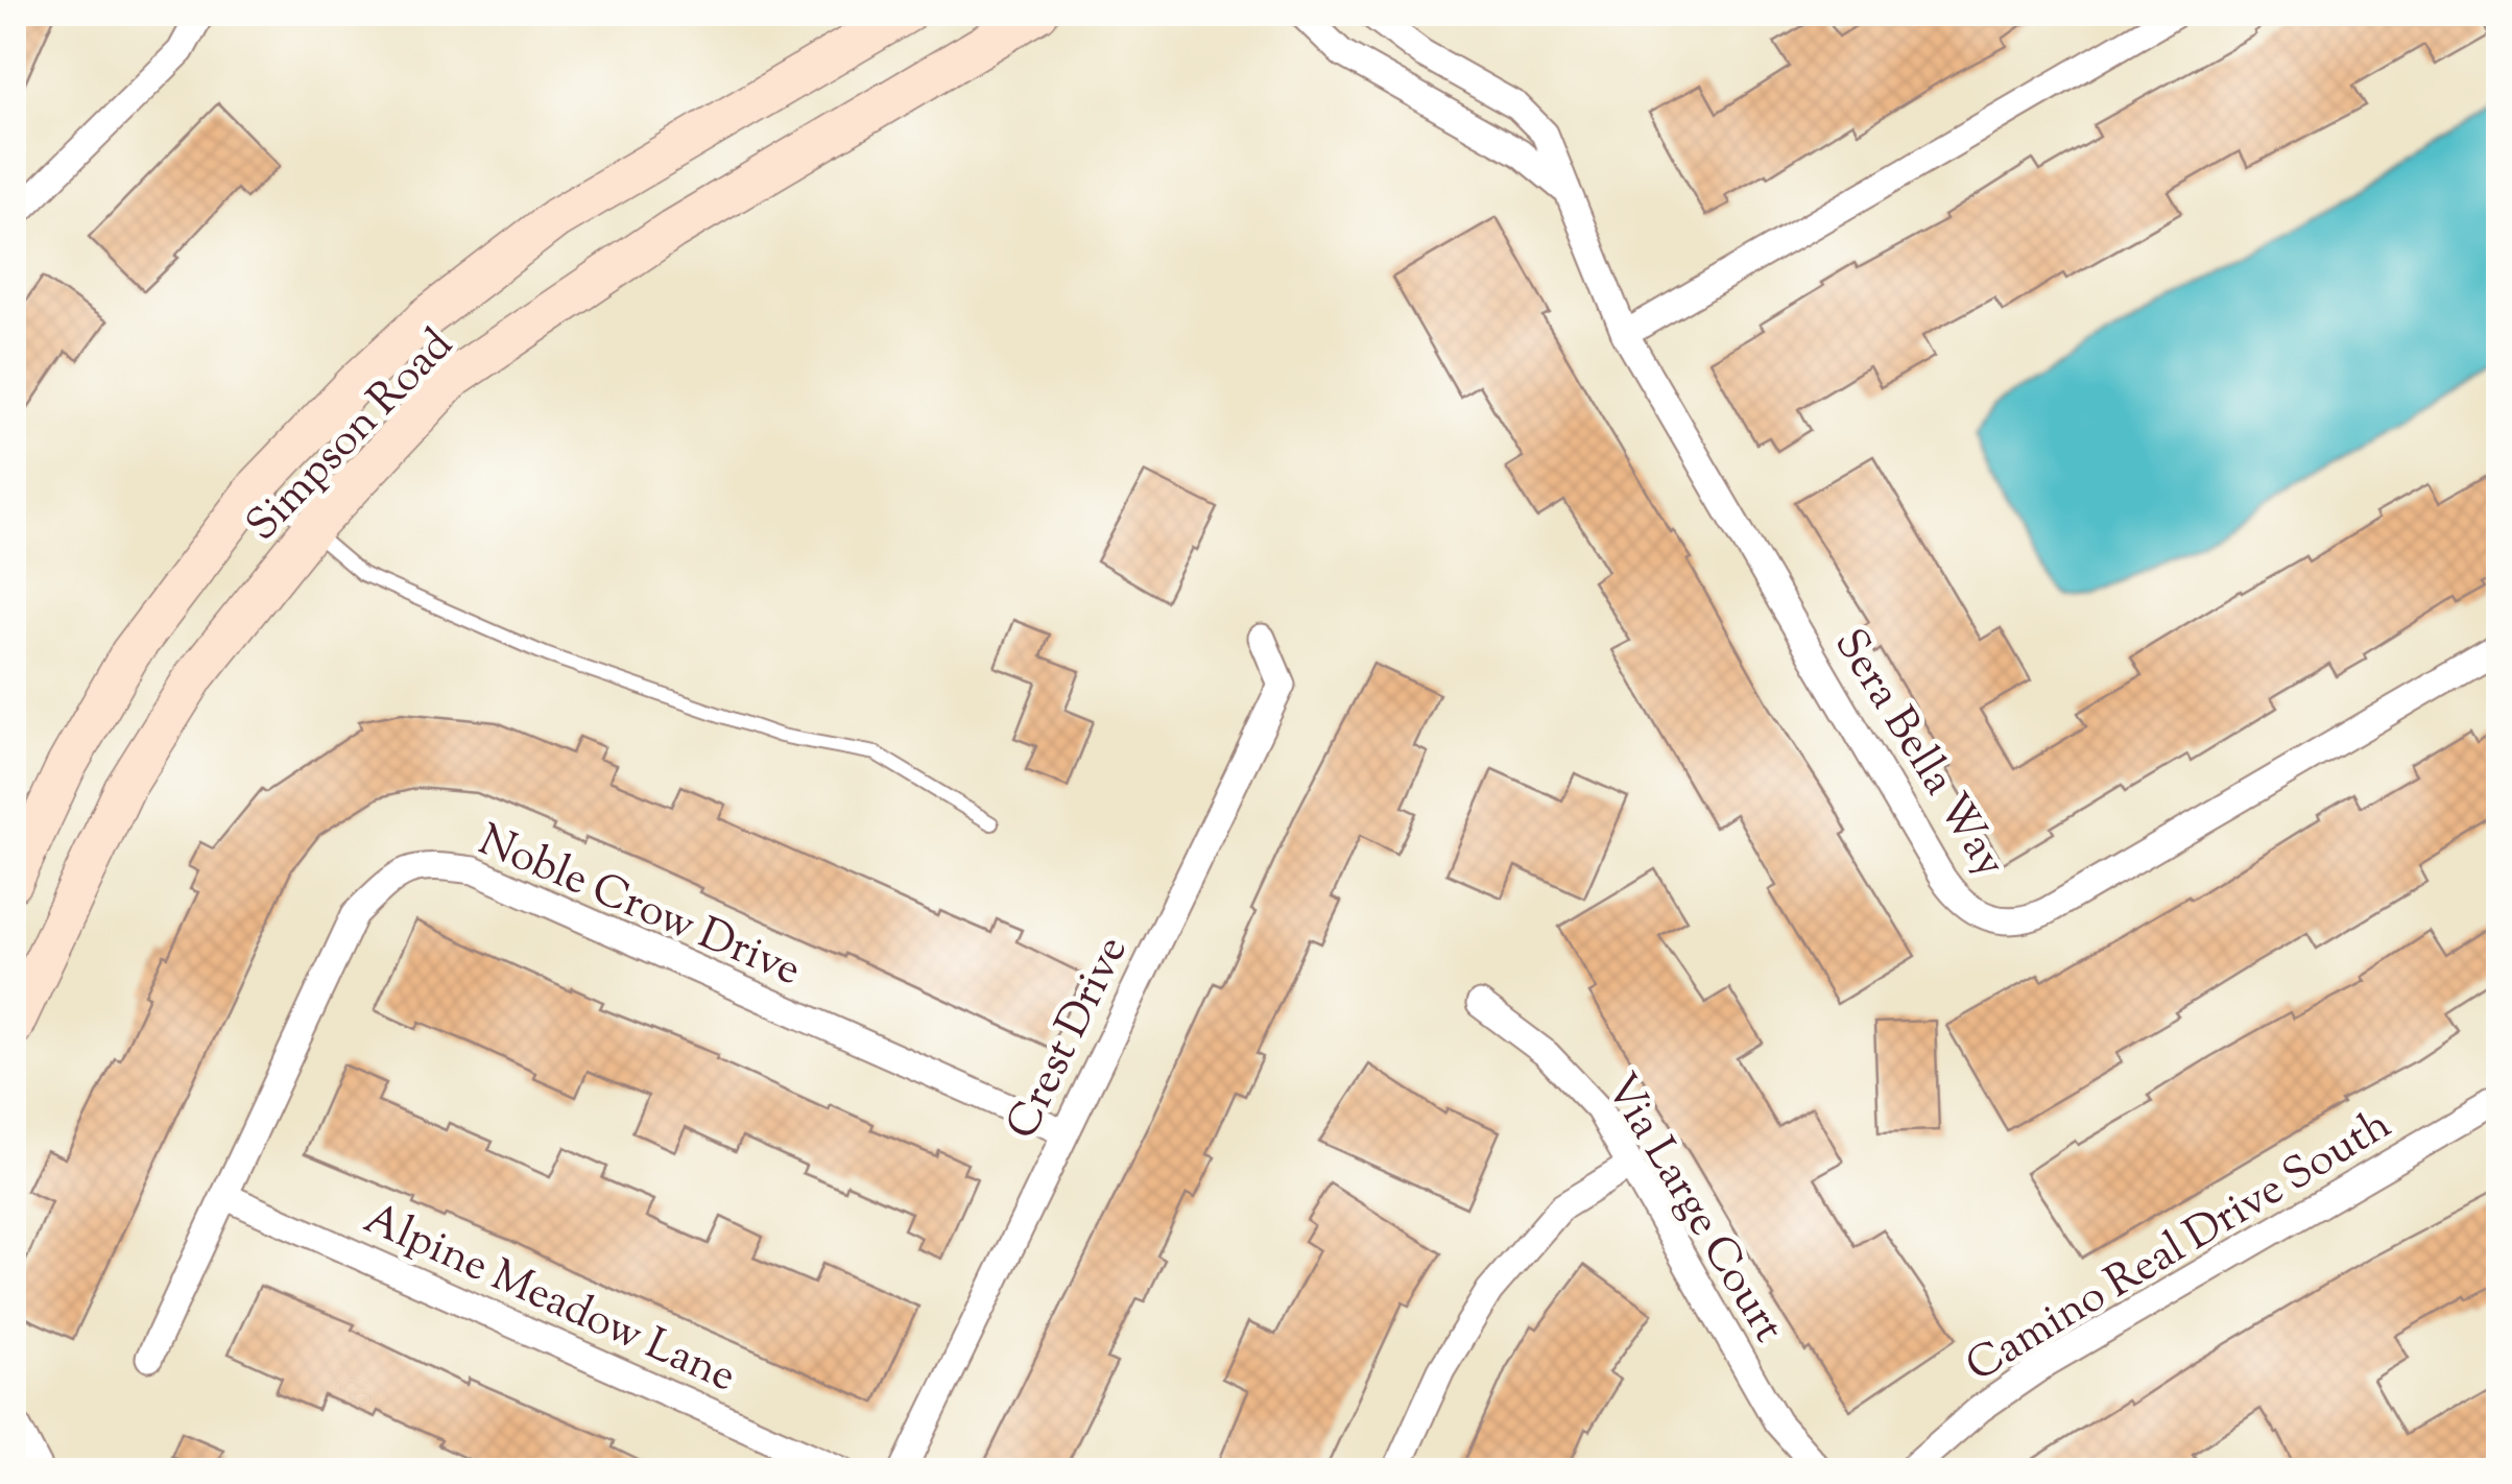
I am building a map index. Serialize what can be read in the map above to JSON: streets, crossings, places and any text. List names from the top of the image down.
{
  "streets": {
    "main road": ["Simpson Road"],
    "street": [
      "Sera Bella Way",
      "Noble Crow Drive",
      "Crest Drive",
      "Via Large Court",
      "Camino Real Drive South",
      "Alpine Meadow Lane"
    ]
  },
  "crossings": [
    ["Noble Crow Drive", "Crest Drive"],
    ["Noble Crow Drive", "Alpine Meadow Lane"]
  ]
}
